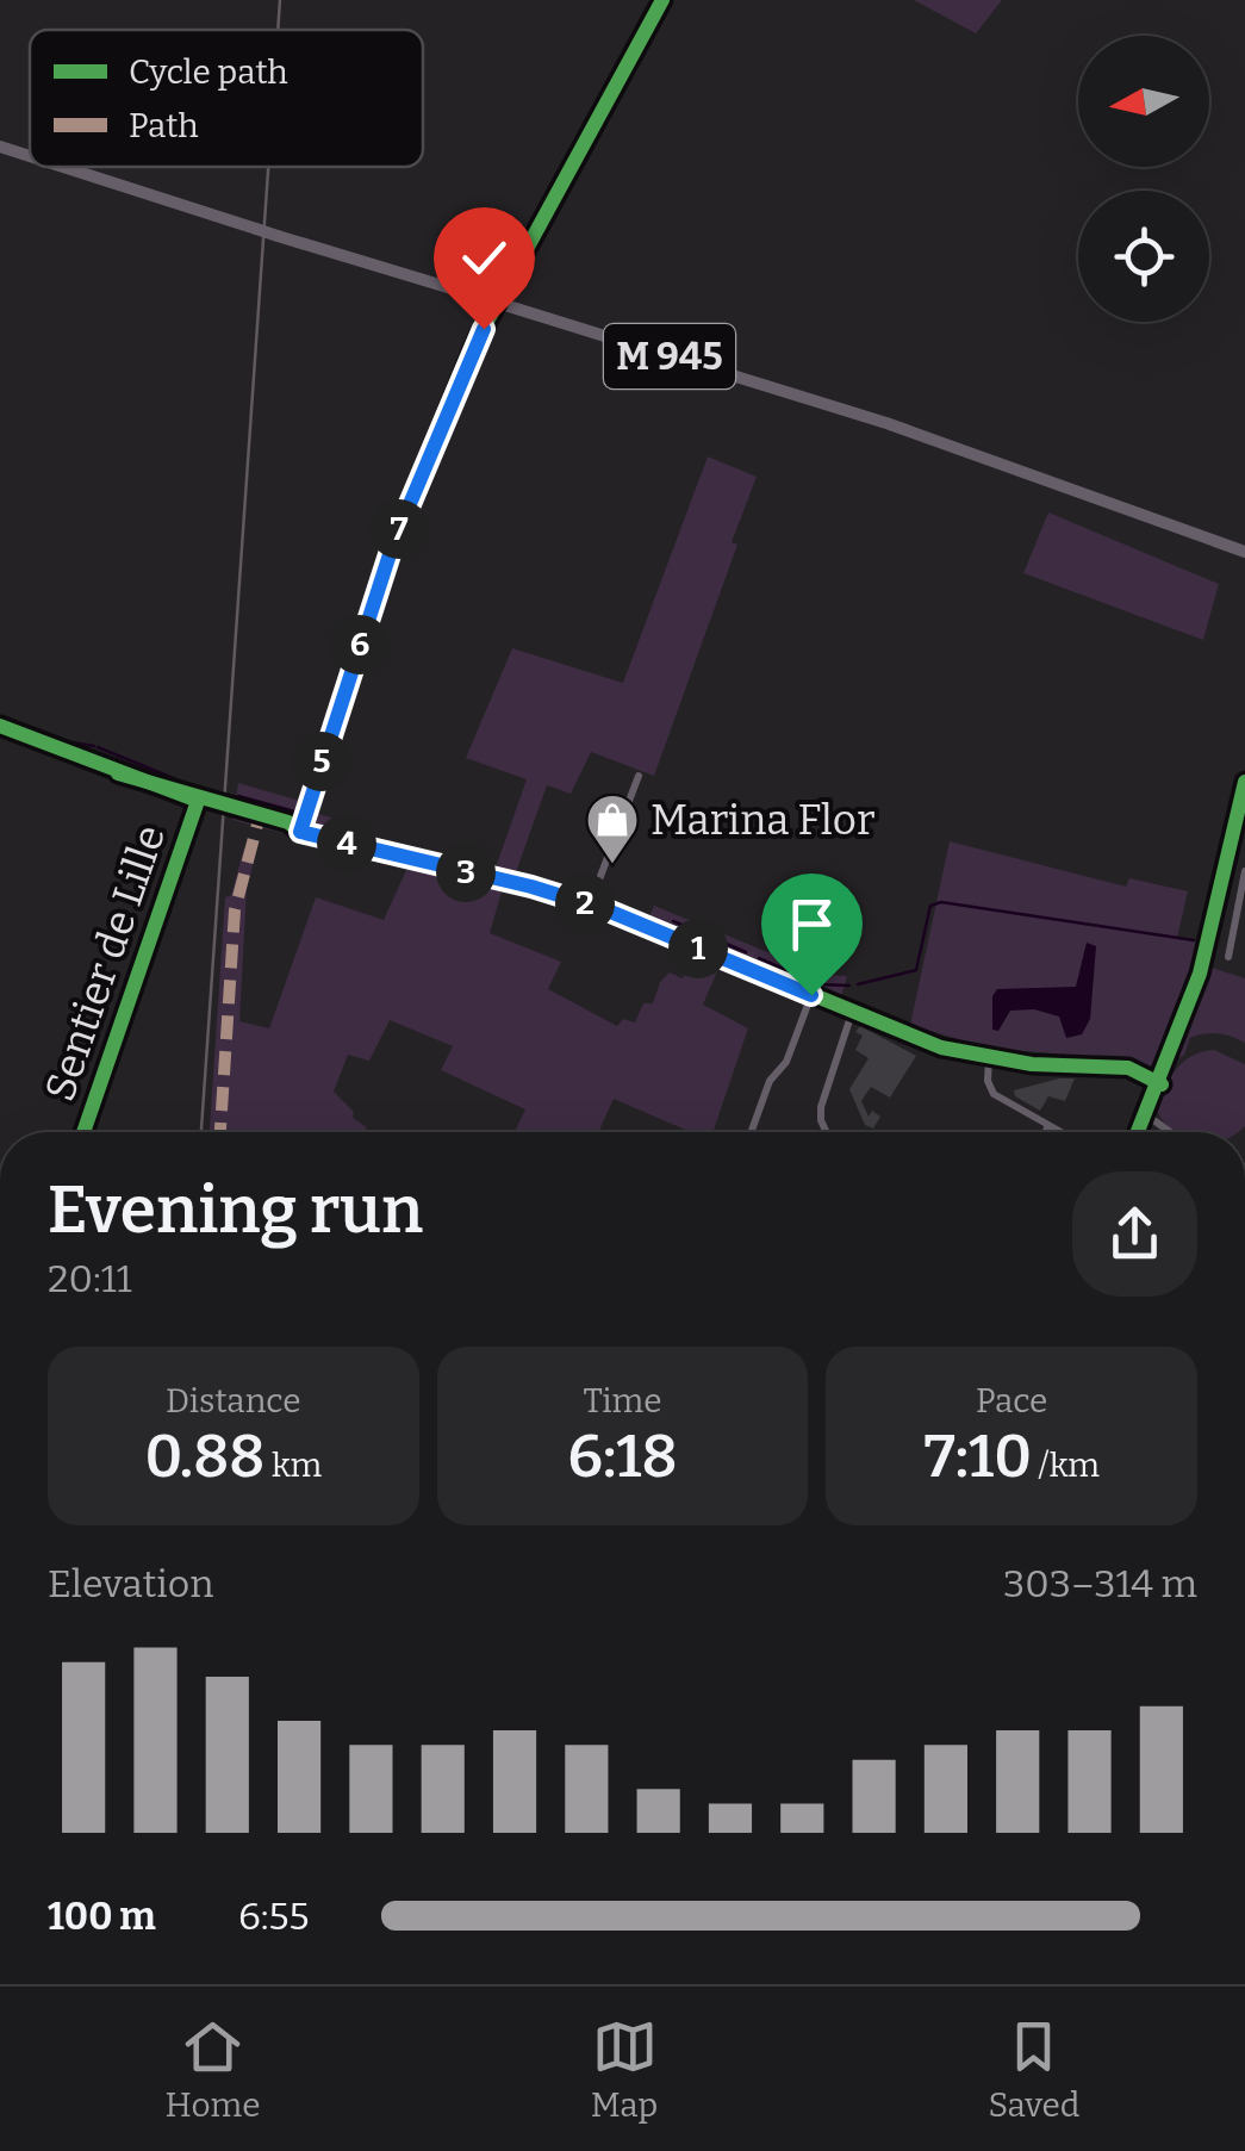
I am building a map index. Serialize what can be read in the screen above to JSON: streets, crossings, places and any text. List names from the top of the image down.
{
  "streets": {
    "main road": ["M 945"],
    "street": ["Sentier de Lille"]
  },
  "places": {
    "shop": ["Marina Flor"]
  },
  "legend": ["Cycle path", "Path"],
  "north": "left",
  "page": {
    "pins": [
      "7",
      "6",
      "5",
      "4",
      "3",
      "2",
      "1"
    ],
    "heading": ["Evening run", "20:11"],
    "stats": [
      ["Distance", "0.88 km"],
      ["Time", "6:18"],
      ["Pace", "7:10 /km"]
    ],
    "chart": ["Elevation", "303–314 m"],
    "list": [
      {
        "name": "100 m",
        "note": "6:55"
      }
    ],
    "tabs": ["Home", "Map", "Saved"]
  }
}
